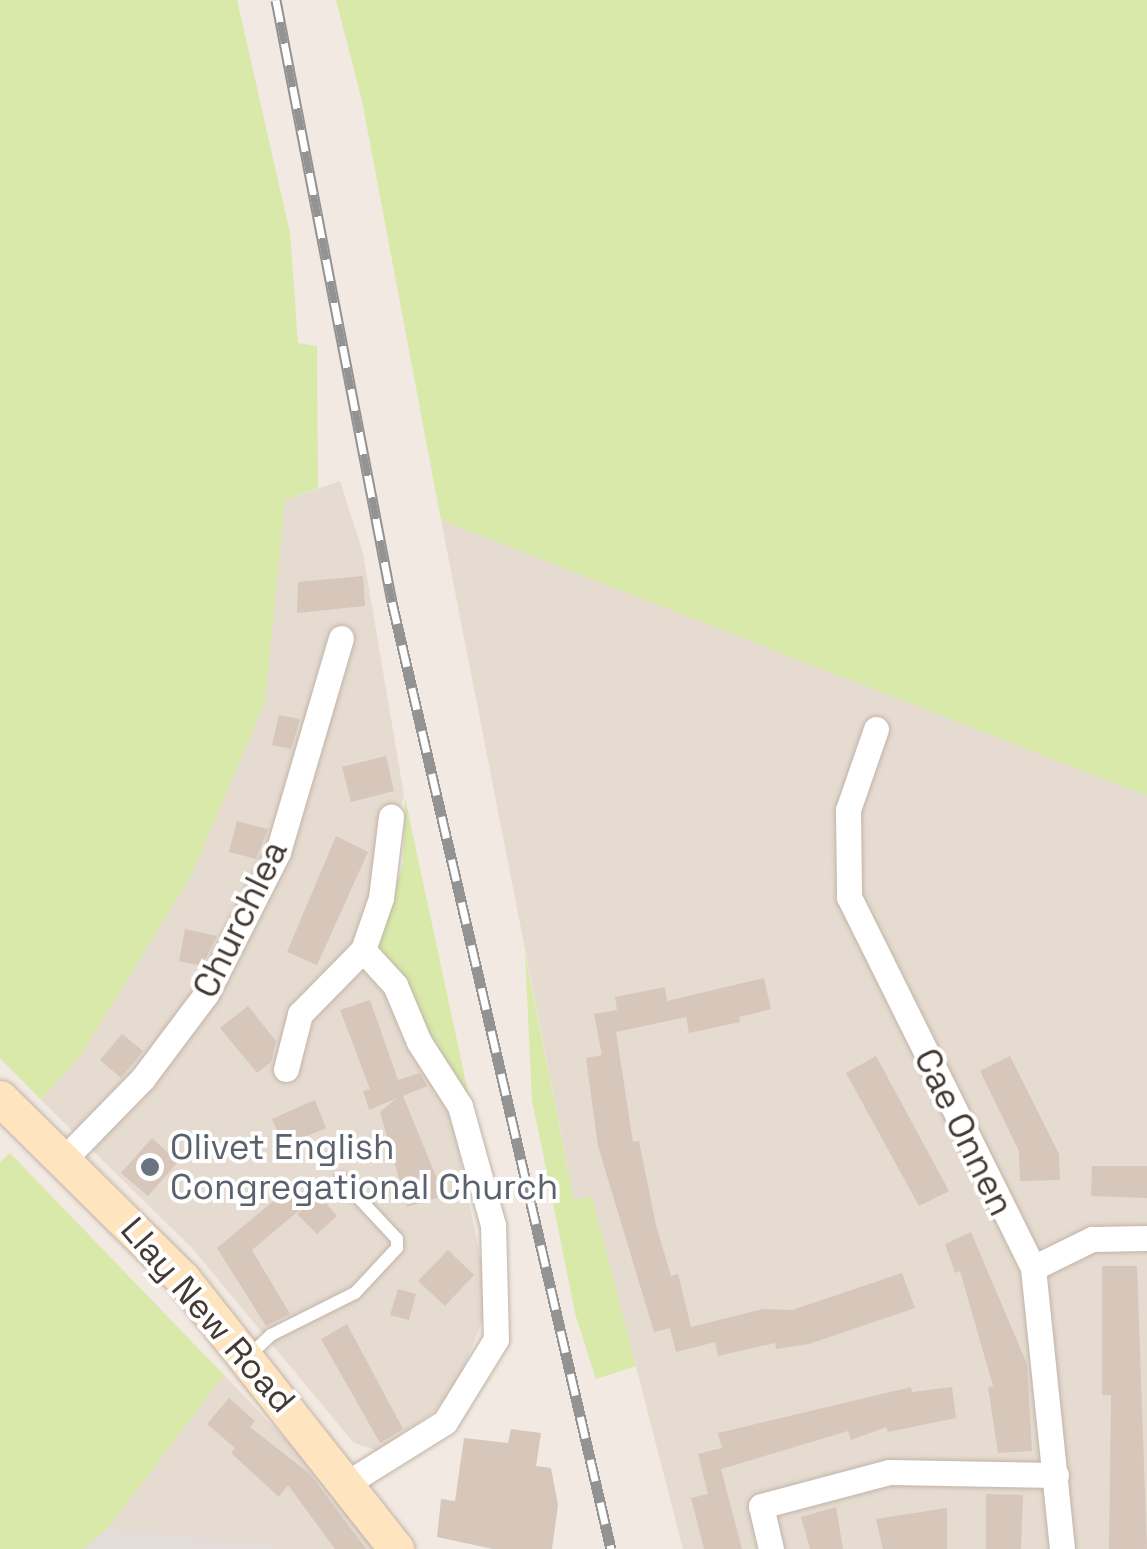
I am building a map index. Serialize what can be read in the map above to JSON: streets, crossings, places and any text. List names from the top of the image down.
{
  "streets": {
    "main road": ["Llay New Road"],
    "street": ["Churchlea", "Cae Onnen"]
  },
  "crossings": [
    ["Churchlea", "Llay New Road"]
  ],
  "places": ["Olivet English Congregational Church"]
}
